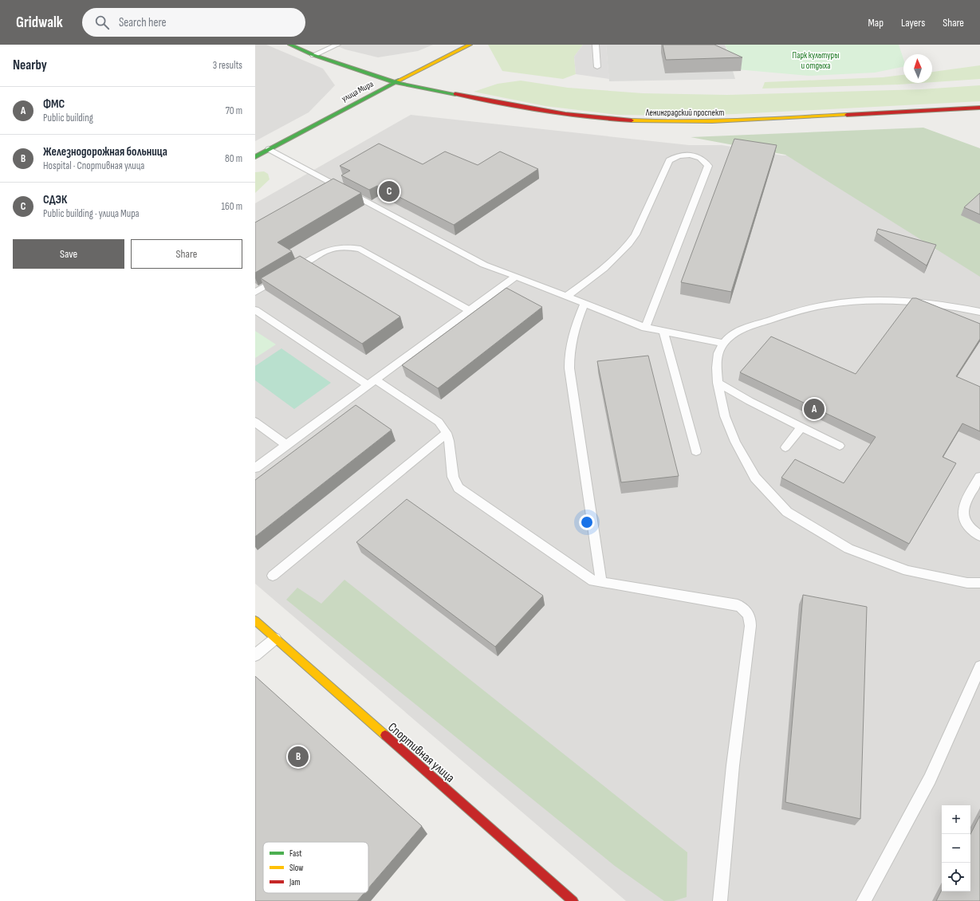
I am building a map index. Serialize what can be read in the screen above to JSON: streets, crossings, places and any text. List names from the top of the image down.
{
  "streets": {
    "street": ["улица Мира", "Ленинградский проспект", "Спортивная улица"]
  },
  "crossings": [
    ["улица Мира", "Ленинградский проспект"]
  ],
  "parks": ["Парк культуры и отдыха"],
  "legend": ["Fast", "Slow", "Jam"],
  "north": "top",
  "page": {
    "header": "Gridwalk",
    "search": "Search here",
    "nav": ["Map", "Layers", "Share"],
    "heading": ["Nearby", "3 results"],
    "list": [
      {
        "mark": "A",
        "name": "ФМС",
        "note": "Public building",
        "value": "70 m"
      },
      {
        "mark": "B",
        "name": "Железнодорожная больница",
        "note": "Hospital · Спортивная улица",
        "value": "80 m"
      },
      {
        "mark": "C",
        "name": "СДЭК",
        "note": "Public building · улица Мира",
        "value": "160 m"
      }
    ],
    "pins": ["C", "A", "B"],
    "buttons": ["Save", "Share"],
    "map_buttons": ["+", "−"]
  }
}
